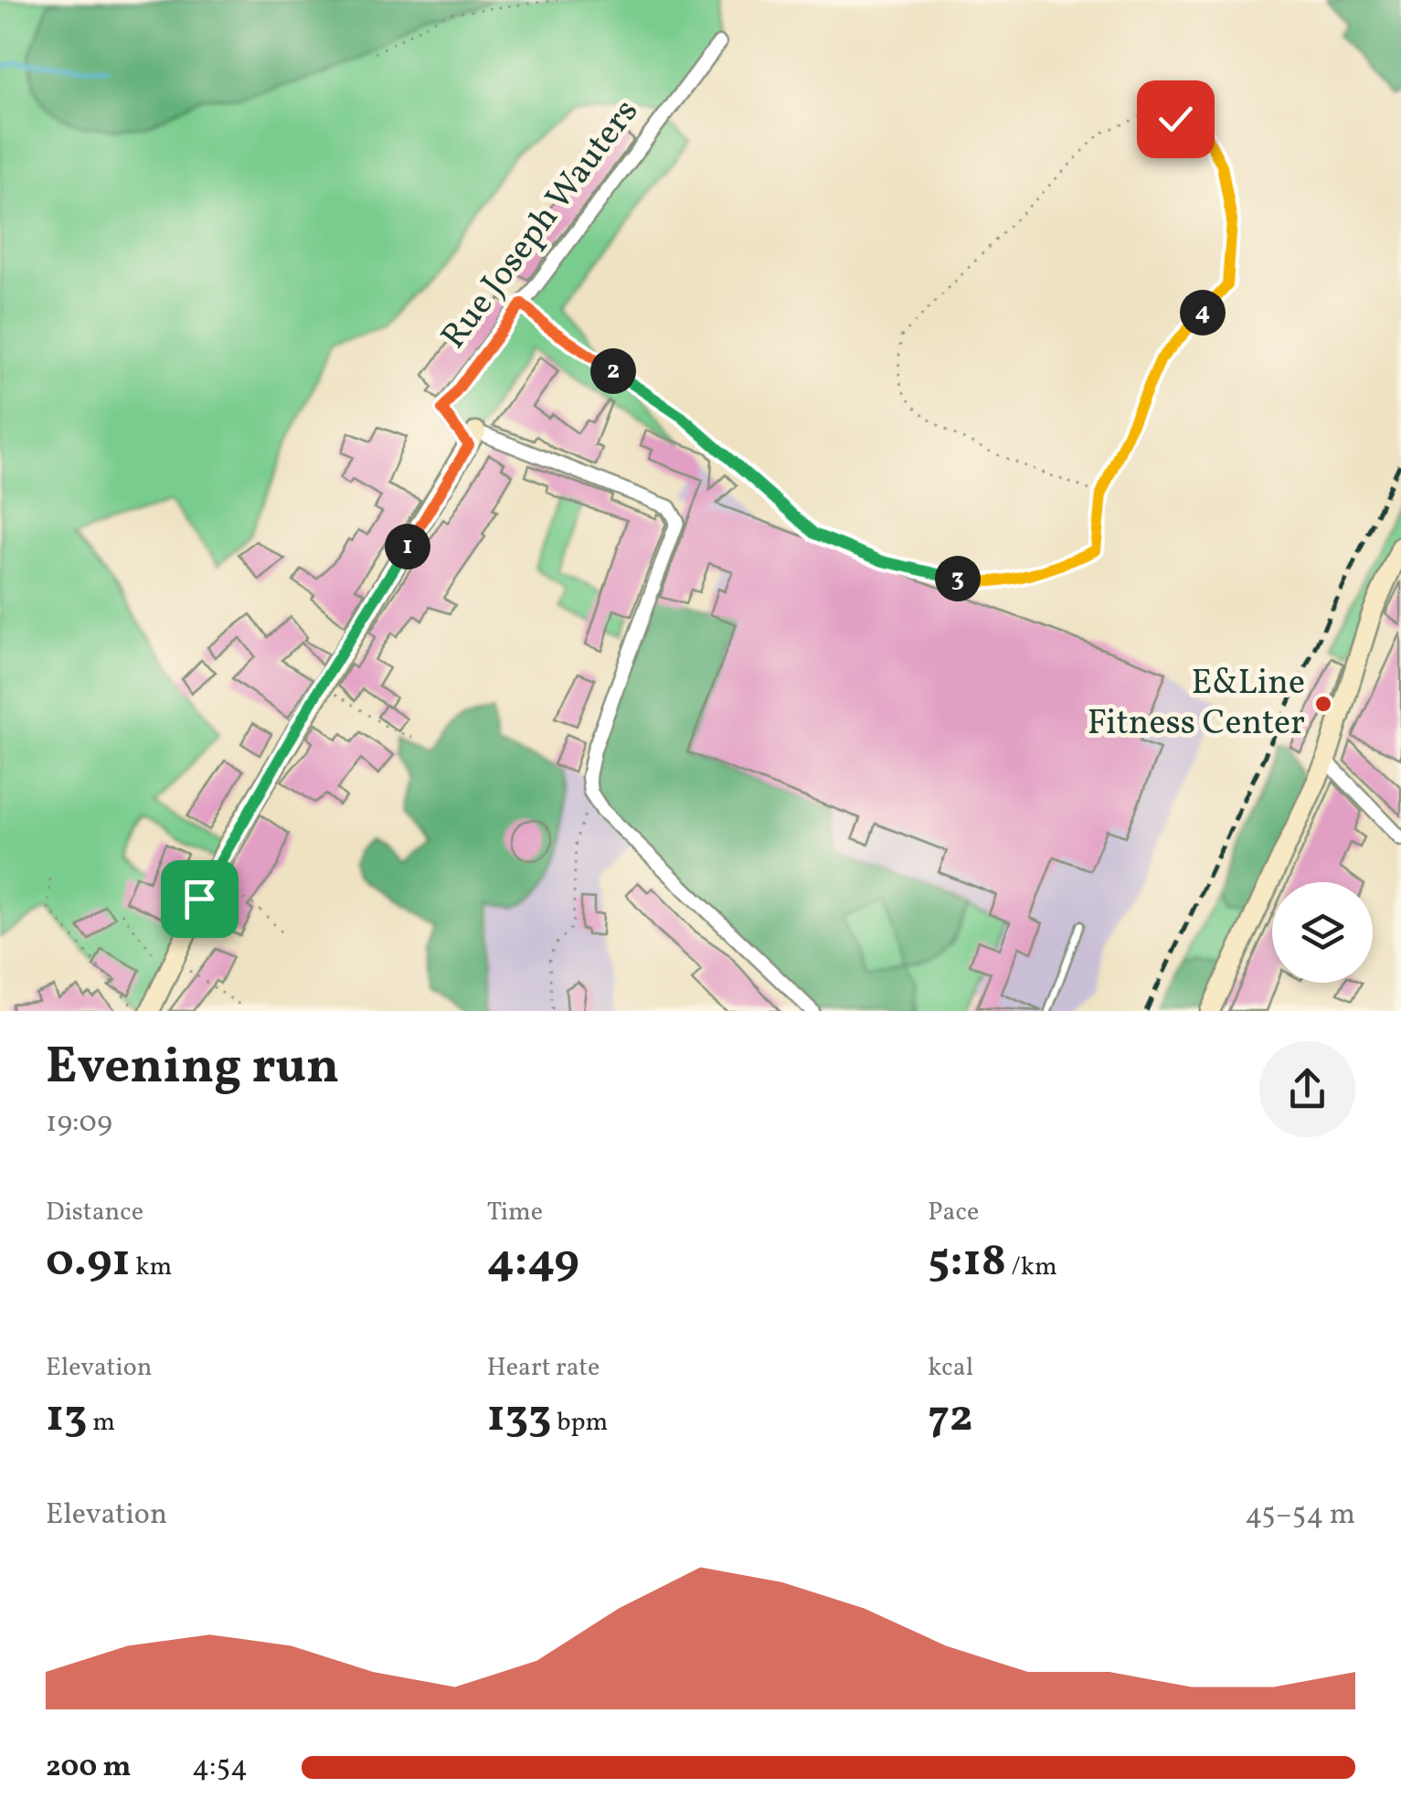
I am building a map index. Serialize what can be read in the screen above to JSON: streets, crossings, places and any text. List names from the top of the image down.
{
  "streets": {
    "street": ["Rue Joseph Wauters"]
  },
  "places": ["E&Line Fitness Center"],
  "page": {
    "pins": [
      "4",
      "2",
      "1",
      "3"
    ],
    "heading": ["Evening run", "19:09"],
    "stats": [
      ["Distance", "0.91 km"],
      ["Time", "4:49"],
      ["Pace", "5:18 /km"],
      ["Elevation", "13 m"],
      ["Heart rate", "133 bpm"],
      ["kcal", "72"]
    ],
    "chart": ["Elevation", "45–54 m"],
    "list": [
      {
        "name": "200 m",
        "note": "4:54"
      }
    ]
  }
}
